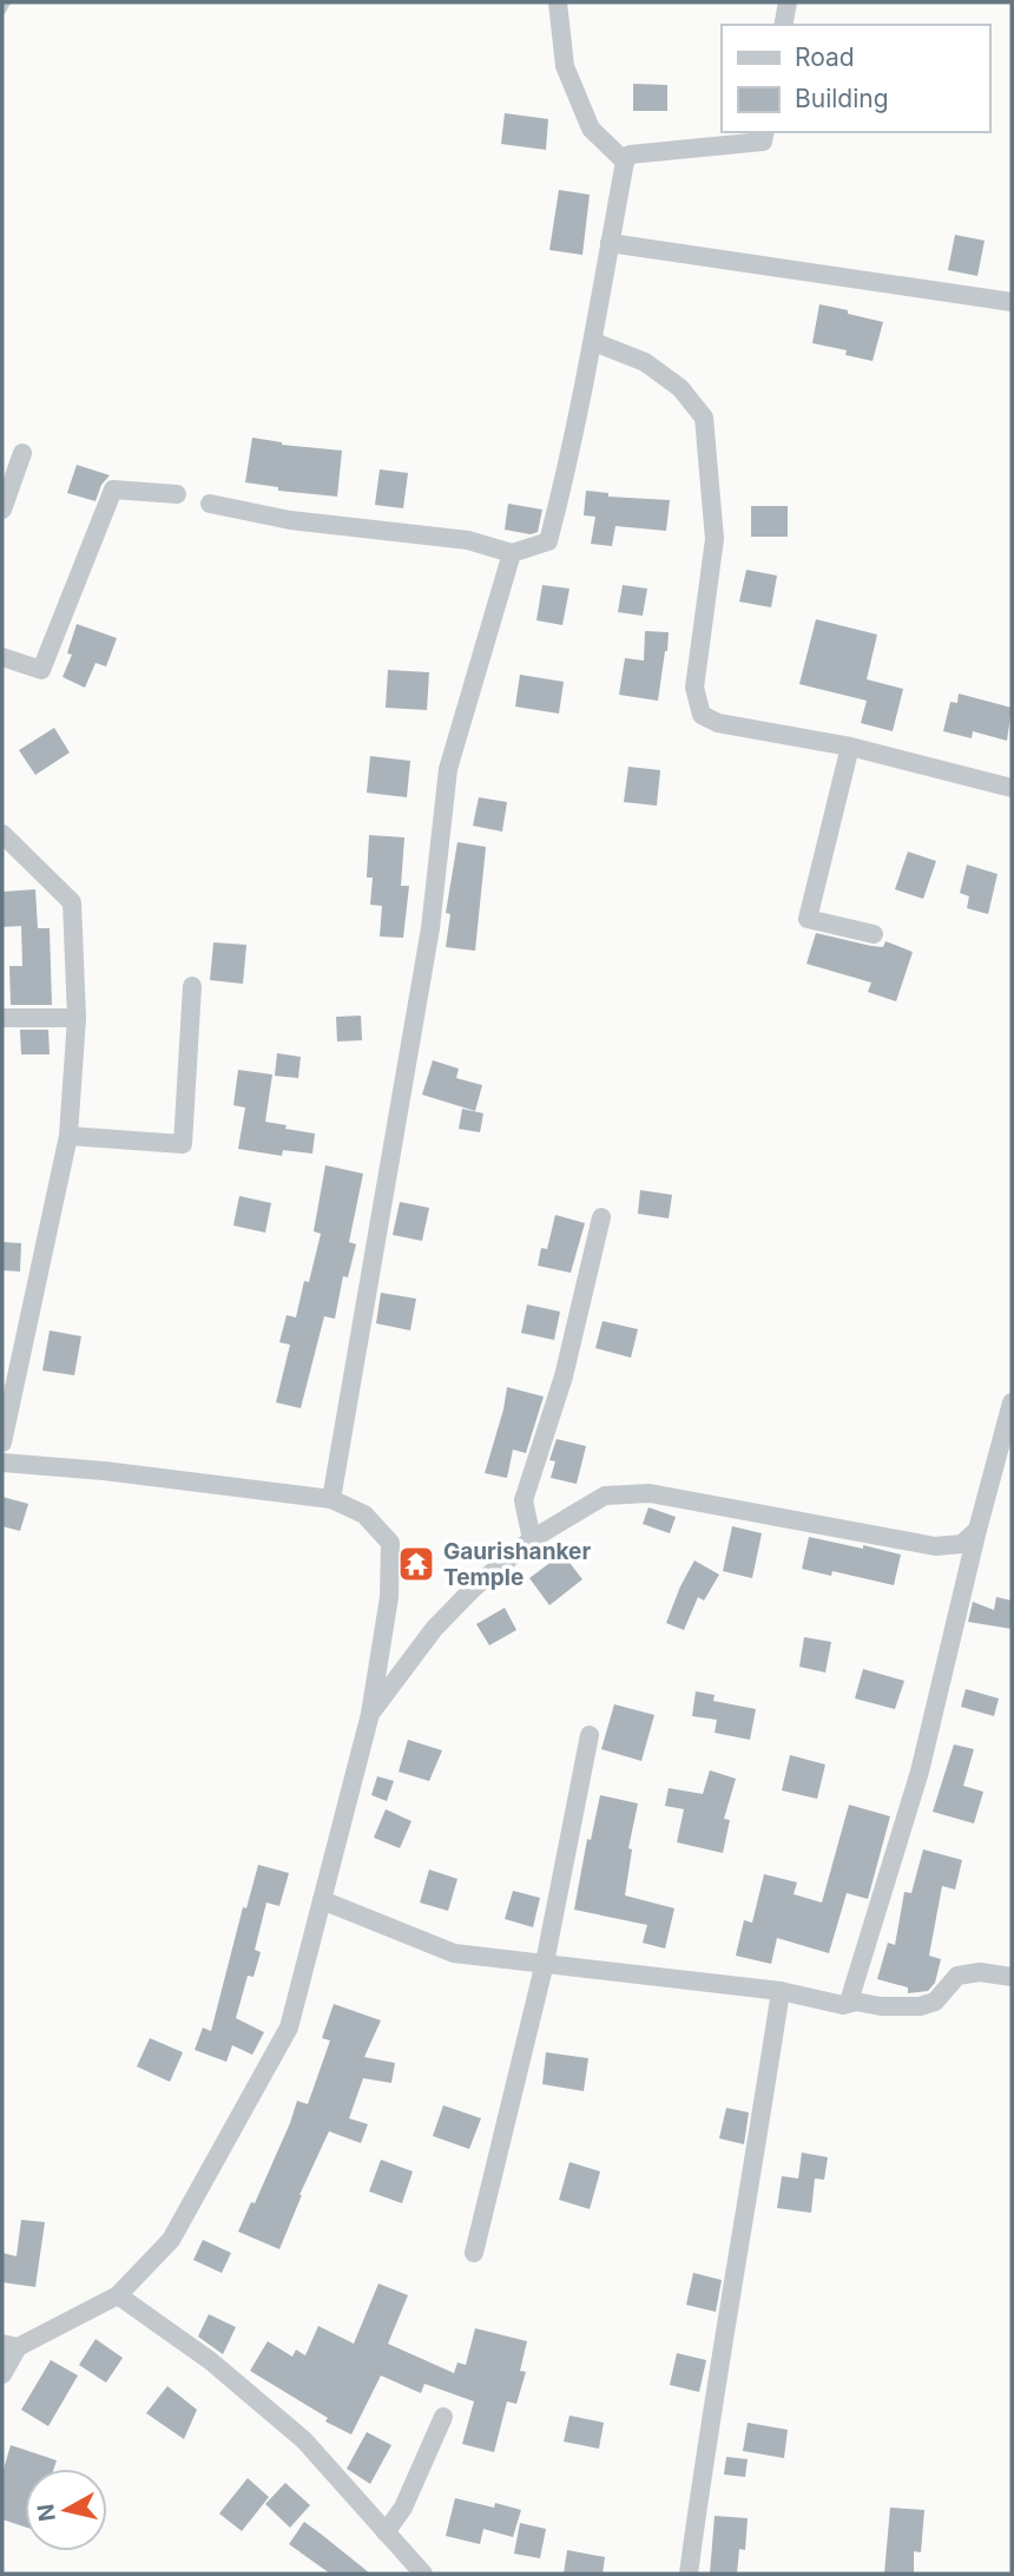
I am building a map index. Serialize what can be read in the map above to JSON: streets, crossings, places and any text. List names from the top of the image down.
{
  "places": {
    "temple": ["Gaurishanker Temple"]
  },
  "legend": ["Road", "Building"],
  "north": "left"
}
